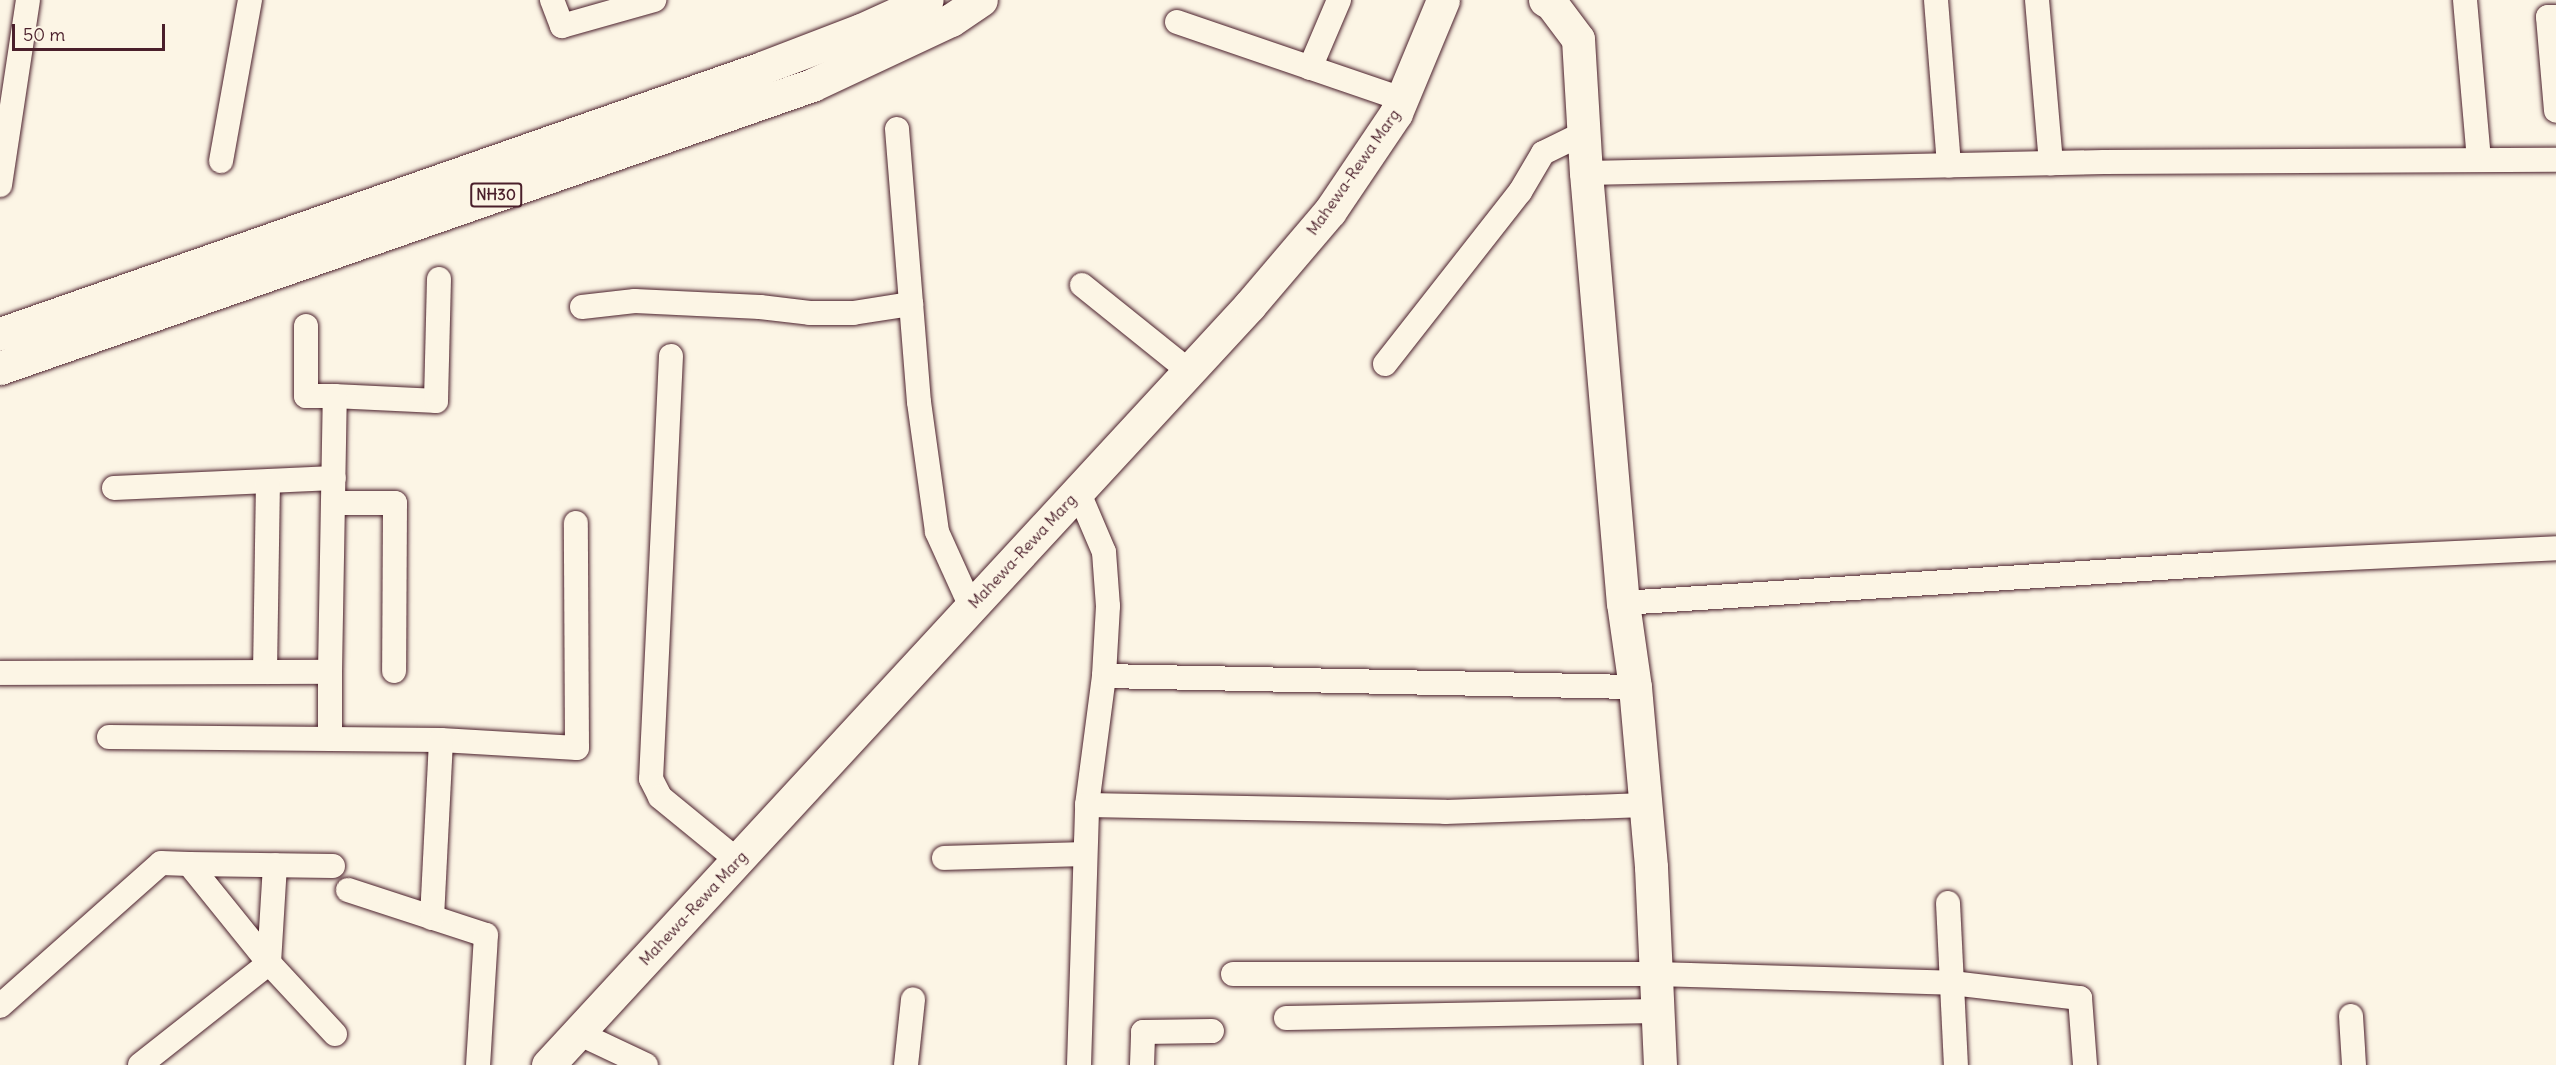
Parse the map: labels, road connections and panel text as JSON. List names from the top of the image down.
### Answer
{
  "streets": {
    "main road": ["Mahewa-Rewa Marg", "NH30"]
  },
  "scale_bar": "50 m"
}
